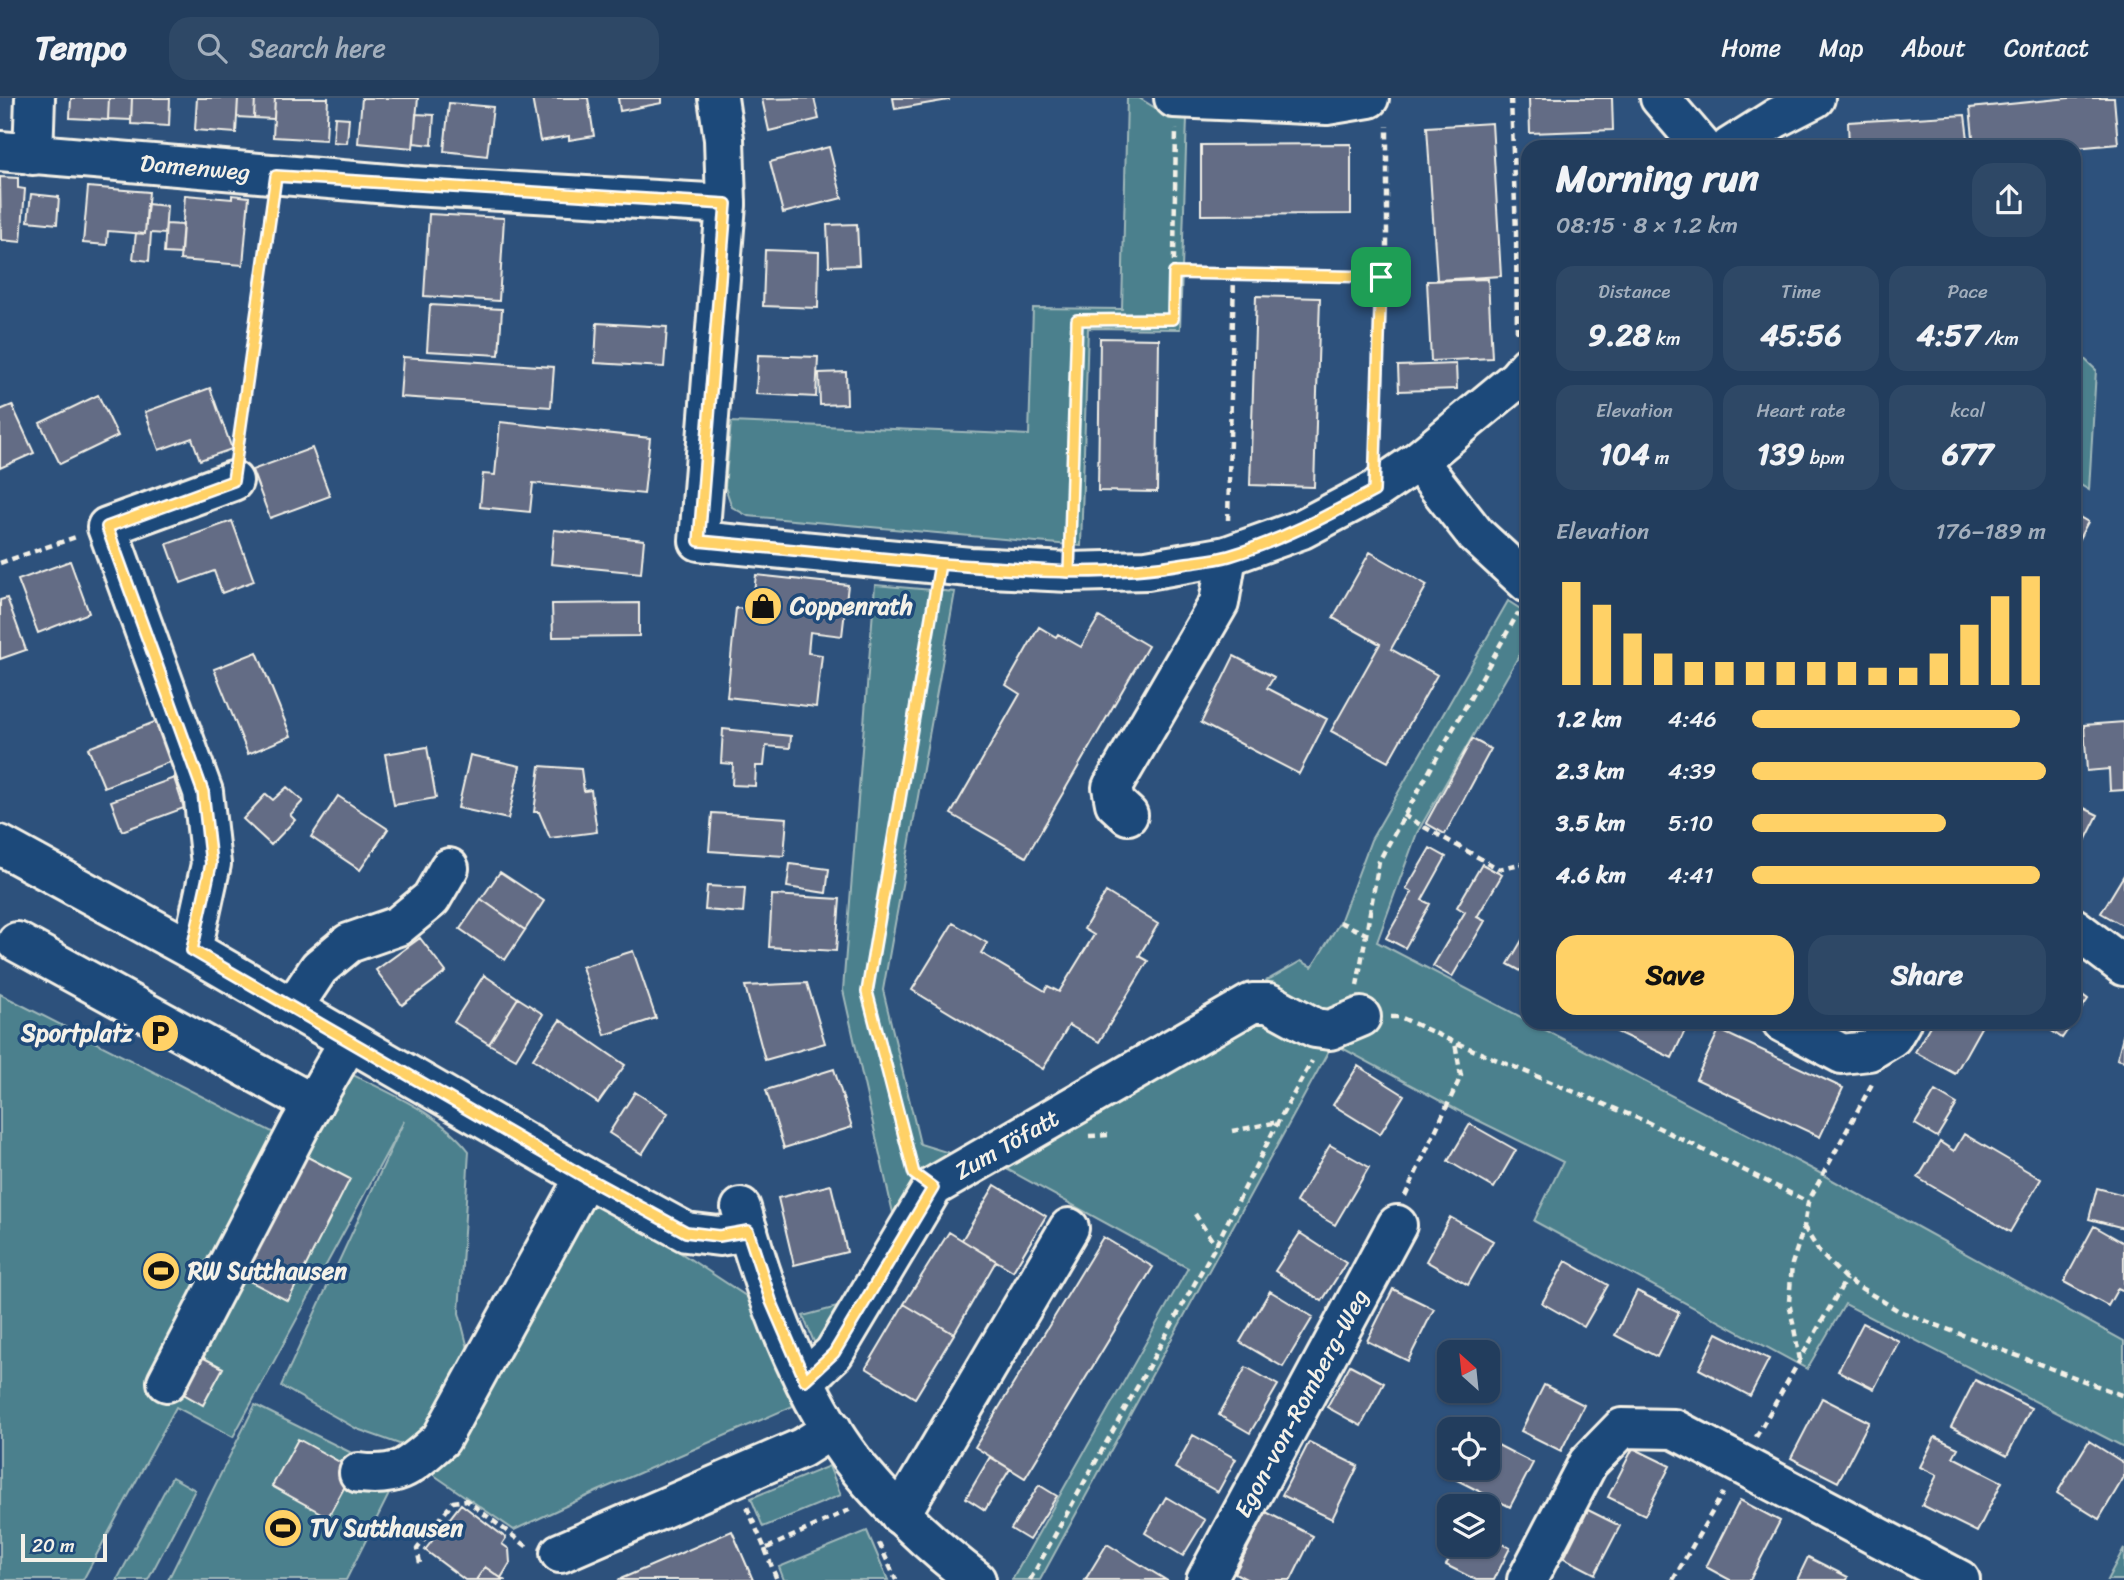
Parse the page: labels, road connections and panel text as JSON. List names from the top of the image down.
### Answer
{
  "streets": {
    "street": ["Damenweg", "Zum Töfatt", "Egon-von-Romberg-Weg"]
  },
  "places": {
    "shop": ["Coppenrath"],
    "parking": ["Sportplatz"],
    "sports": ["RW Sutthausen", "TV Sutthausen"]
  },
  "scale_bar": "20 m",
  "north": "top left",
  "page": {
    "header": "Tempo",
    "search": "Search here",
    "nav": [
      "Home",
      "Map",
      "About",
      "Contact"
    ],
    "heading": ["Morning run", "08:15 · 8 × 1.2 km"],
    "stats": [
      ["Distance", "9.28 km"],
      ["Time", "45:56"],
      ["Pace", "4:57 /km"],
      ["Elevation", "104 m"],
      ["Heart rate", "139 bpm"],
      ["kcal", "677"]
    ],
    "chart": ["Elevation", "176–189 m"],
    "list": [
      {
        "name": "1.2 km",
        "note": "4:46"
      },
      {
        "name": "2.3 km",
        "note": "4:39"
      },
      {
        "name": "3.5 km",
        "note": "5:10"
      },
      {
        "name": "4.6 km",
        "note": "4:41"
      }
    ],
    "buttons": ["Save", "Share"],
    "scale": "20 m"
  }
}
